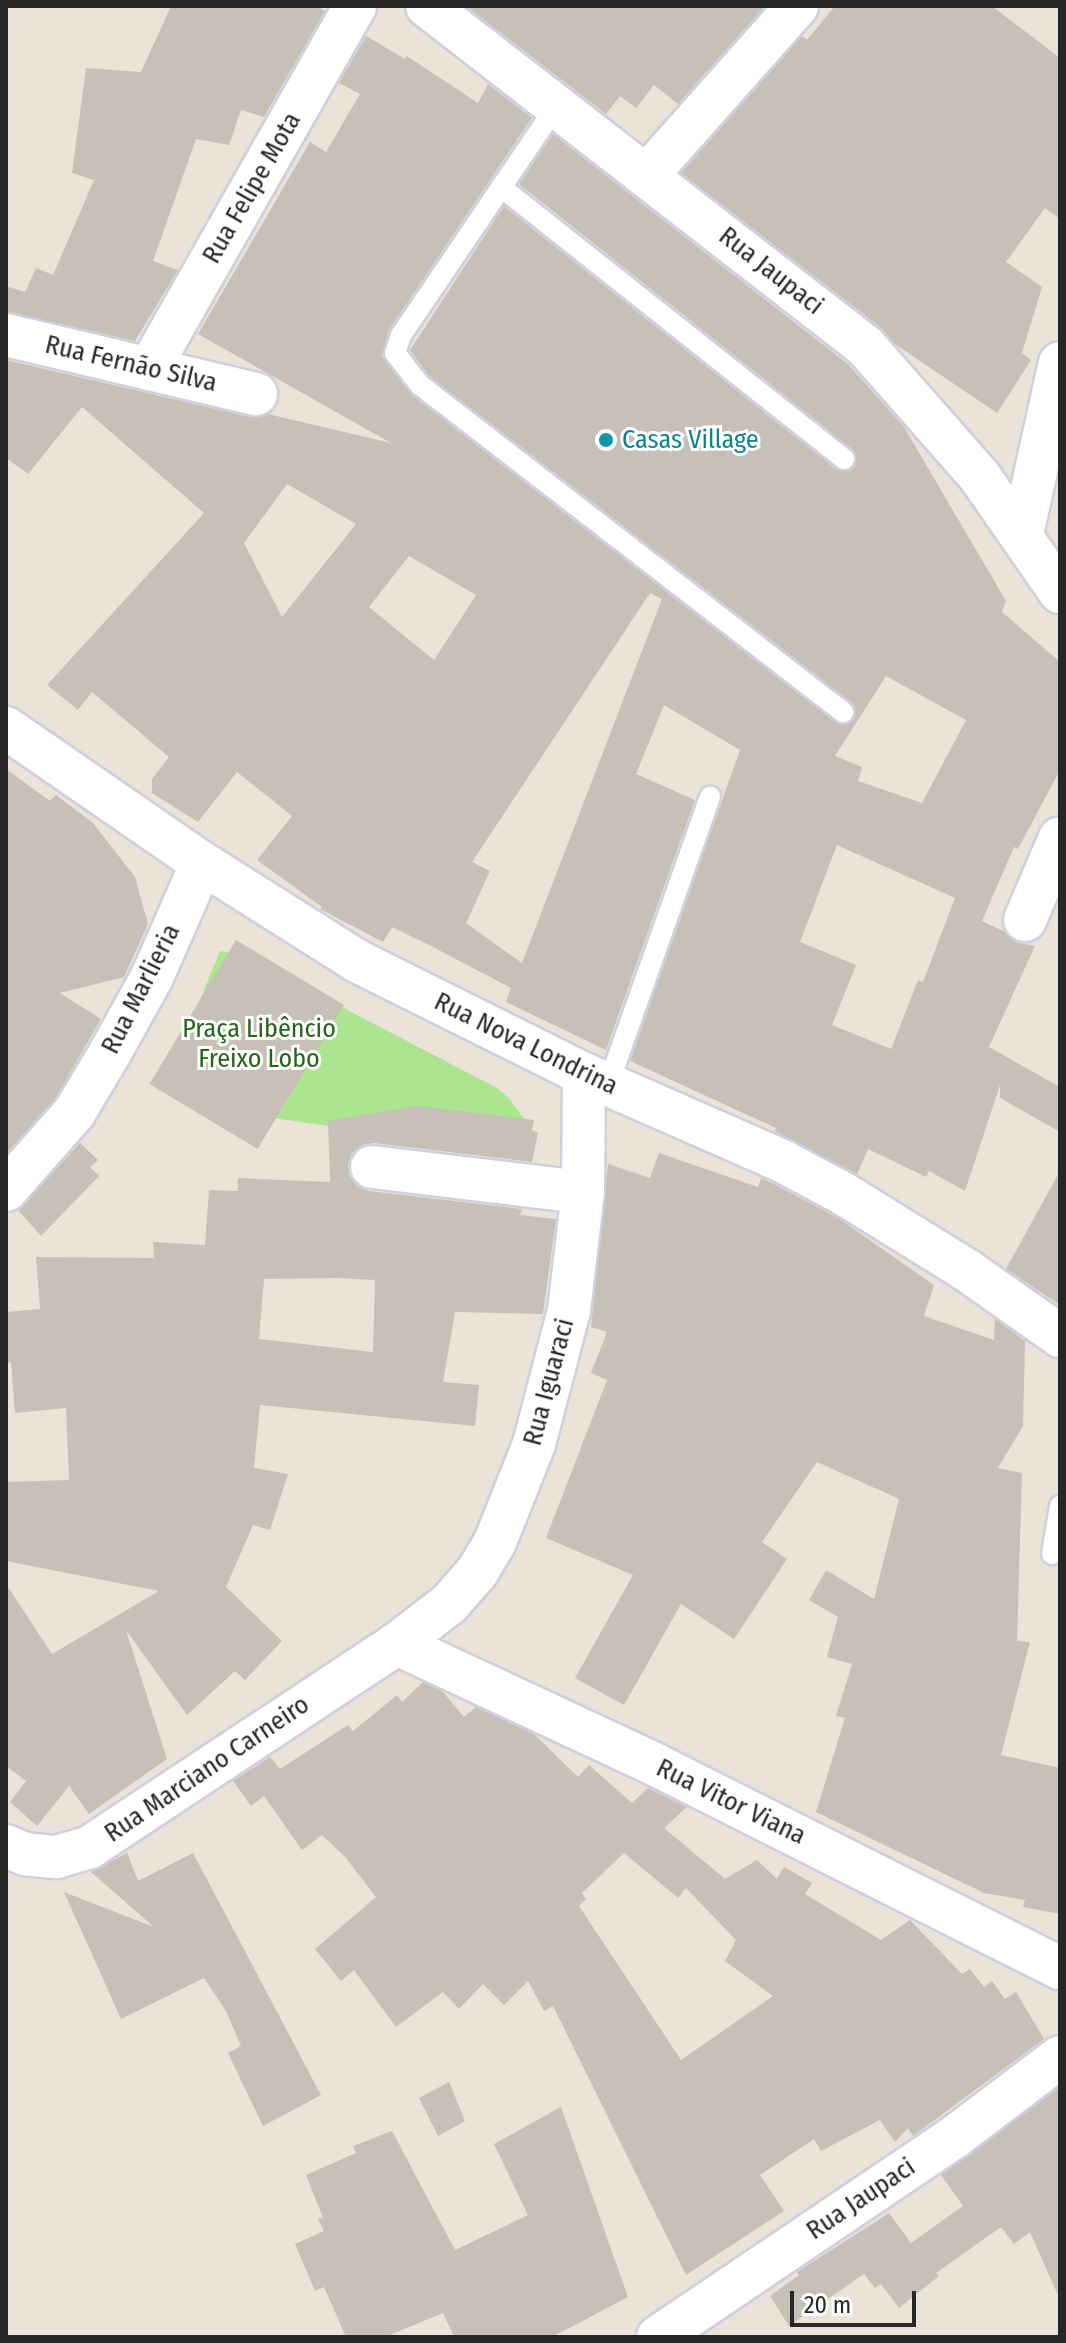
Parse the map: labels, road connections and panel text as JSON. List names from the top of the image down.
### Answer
{
  "streets": {
    "street": [
      "Rua Felipe Mota",
      "Rua Jaupaci",
      "Rua Fernão Silva",
      "Rua Marlieria",
      "Rua Nova Londrina",
      "Rua Iguaraci",
      "Rua Marciano Carneiro",
      "Rua Vitor Viana"
    ]
  },
  "crossings": [
    ["Rua Felipe Mota", "Rua Fernão Silva"],
    ["Rua Marlieria", "Rua Nova Londrina"],
    ["Rua Nova Londrina", "Rua Iguaraci"],
    ["Rua Iguaraci", "Rua Marciano Carneiro"],
    ["Rua Iguaraci", "Rua Vitor Viana"],
    ["Rua Marciano Carneiro", "Rua Vitor Viana"]
  ],
  "parks": ["Praça Libêncio Freixo Lobo"],
  "places": ["Casas Village"],
  "scale_bar": "20 m"
}
